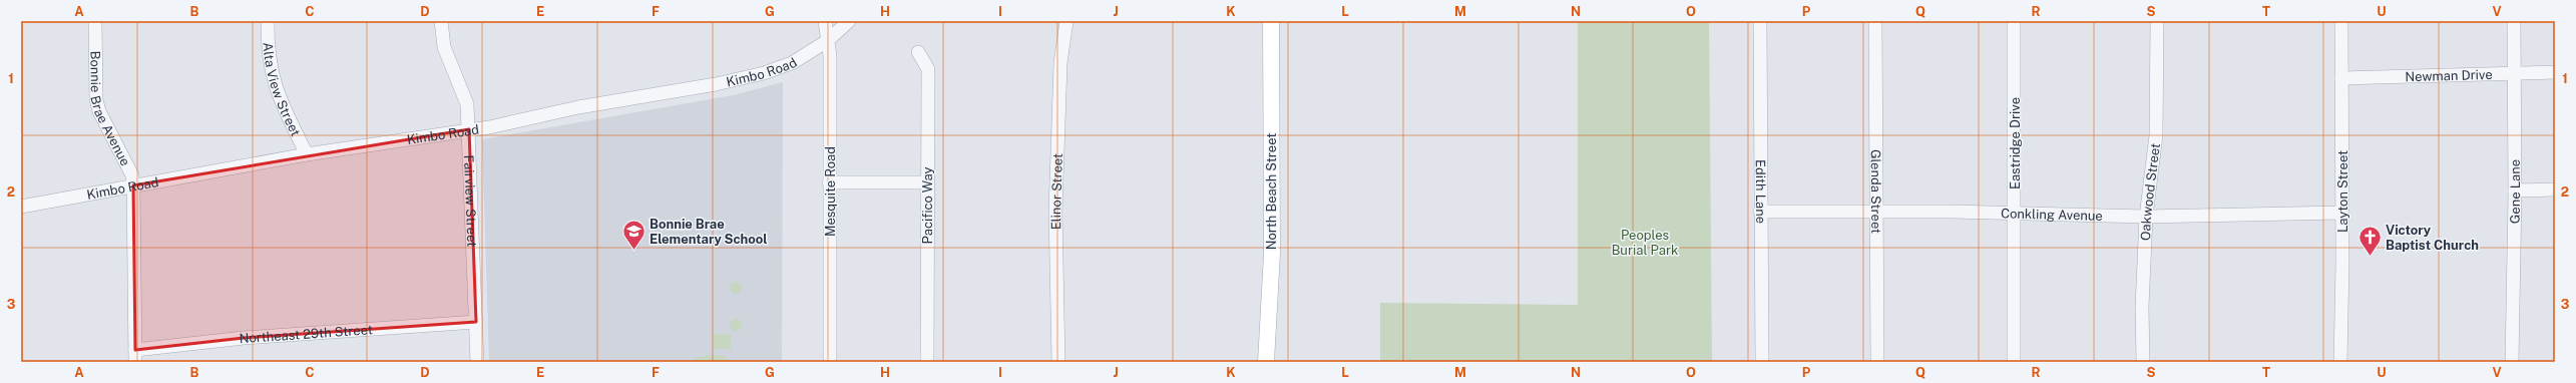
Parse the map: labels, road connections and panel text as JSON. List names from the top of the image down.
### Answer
{
  "streets": {
    "main road": ["North Beach Street"],
    "street": [
      "Kimbo Road",
      "Newman Drive",
      "Alta View Street",
      "Bonnie Brae Avenue",
      "Eastridge Drive",
      "Mesquite Road",
      "Elinor Street",
      "Edith Lane",
      "Glenda Street",
      "Oakwood Street",
      "Layton Street",
      "Gene Lane",
      "Fairview Street",
      "Pacifico Way",
      "Conkling Avenue",
      "Northeast 29th Street"
    ]
  },
  "crossings": [
    ["Kimbo Road", "Alta View Street"],
    ["Kimbo Road", "Bonnie Brae Avenue"],
    ["Kimbo Road", "Mesquite Road"],
    ["Kimbo Road", "Fairview Street"],
    ["Newman Drive", "Layton Street"],
    ["Newman Drive", "Gene Lane"],
    ["Bonnie Brae Avenue", "Northeast 29th Street"],
    ["Eastridge Drive", "Conkling Avenue"],
    ["Edith Lane", "Conkling Avenue"],
    ["Glenda Street", "Conkling Avenue"],
    ["Oakwood Street", "Conkling Avenue"],
    ["Layton Street", "Conkling Avenue"],
    ["Fairview Street", "Northeast 29th Street"]
  ],
  "parks": ["Peoples Burial Park"],
  "places": {
    "school or university": ["Bonnie Brae Elementary School"],
    "church": ["Victory Baptist Church"]
  },
  "grid": {
    "columns": [
      "A",
      "B",
      "C",
      "D",
      "E",
      "F",
      "G",
      "H",
      "I",
      "J",
      "K",
      "L",
      "M",
      "N",
      "O",
      "P",
      "Q",
      "R",
      "S",
      "T",
      "U",
      "V"
    ],
    "rows": ["1", "2", "3"]
  }
}
